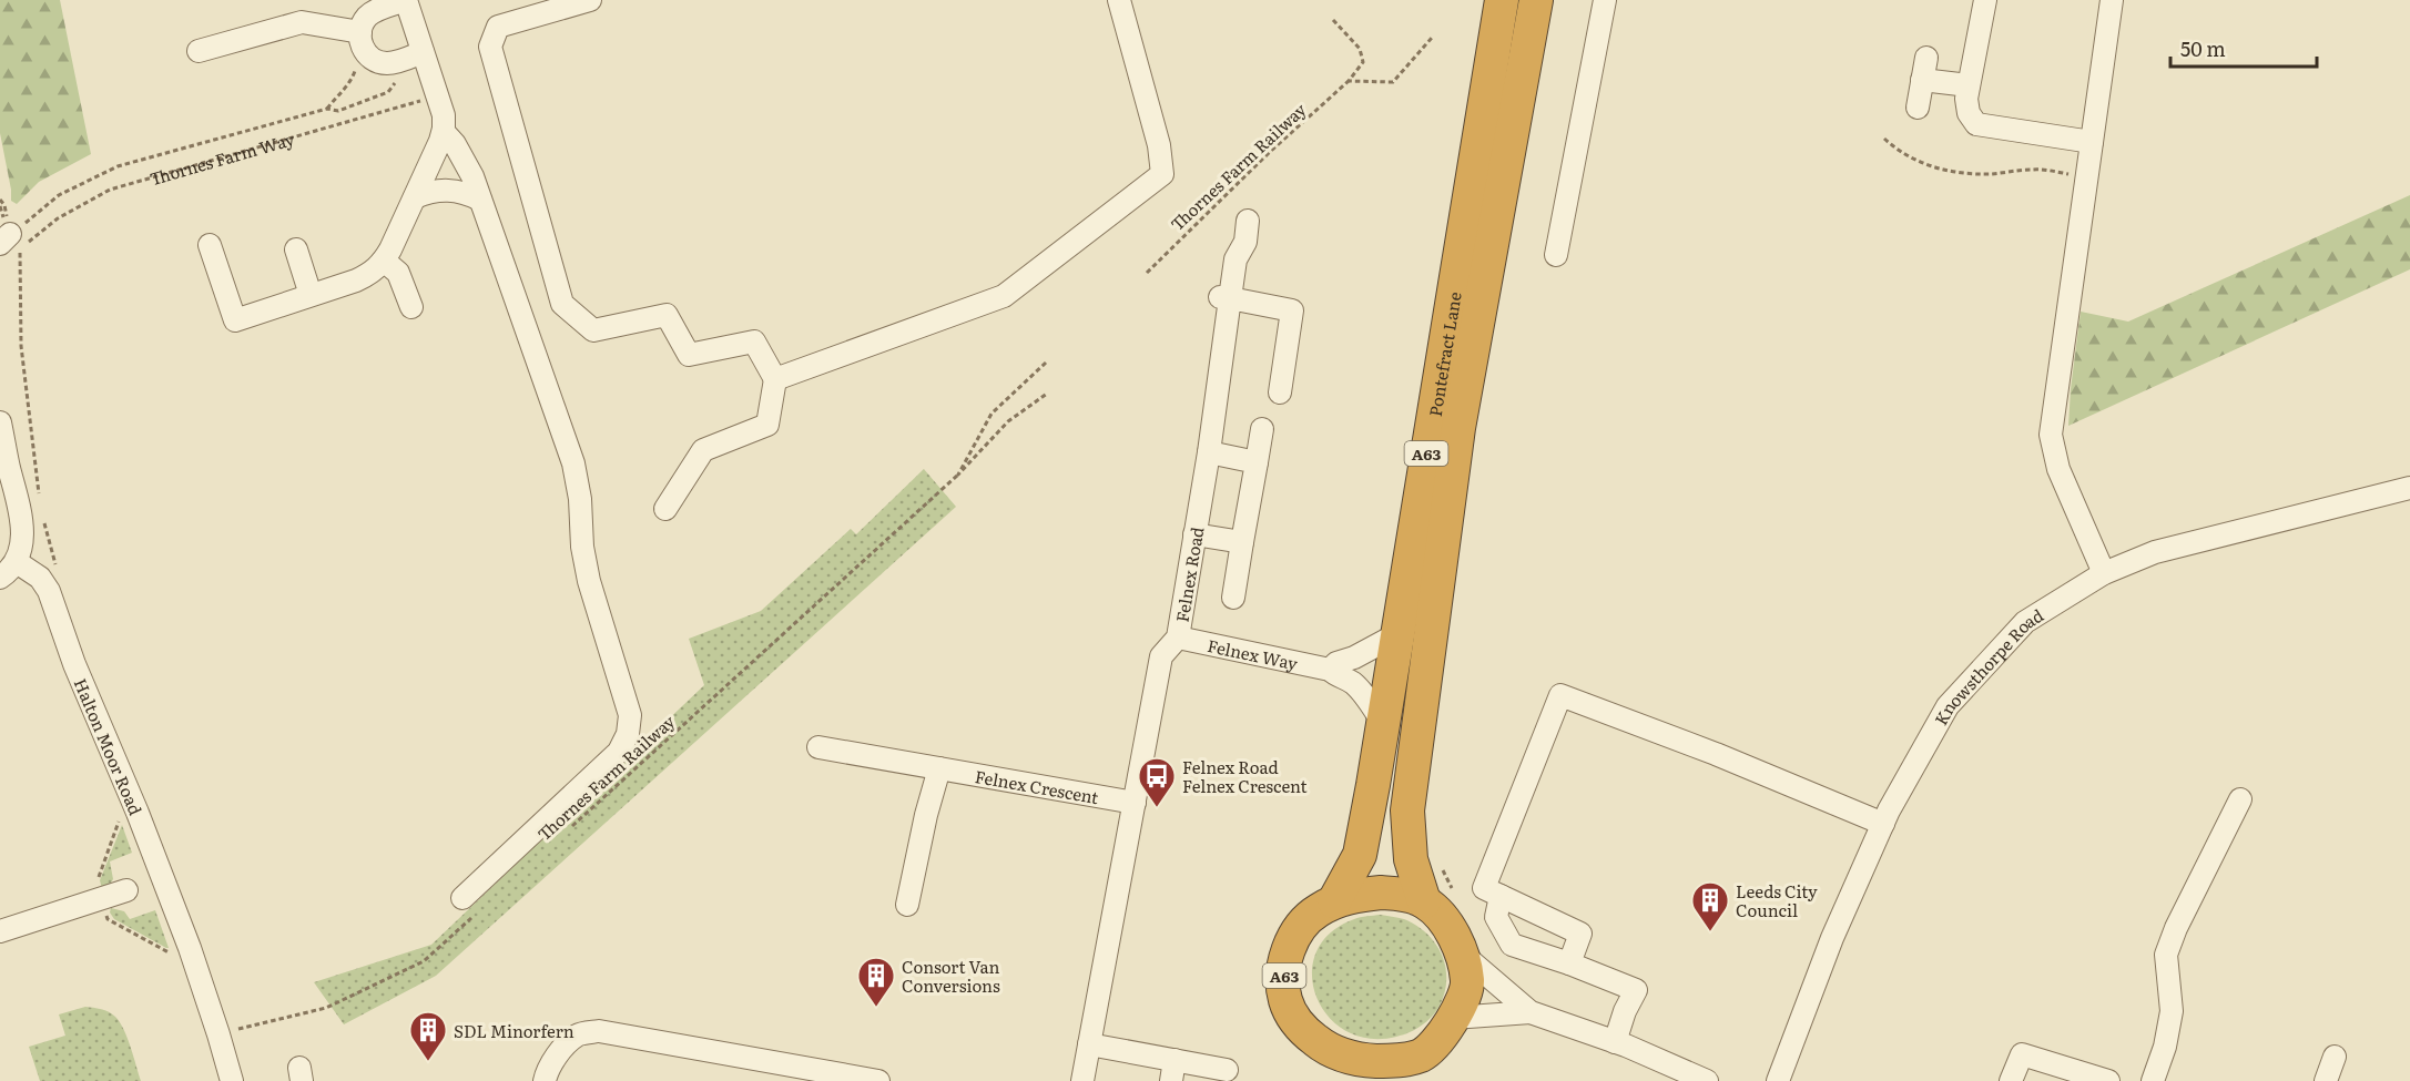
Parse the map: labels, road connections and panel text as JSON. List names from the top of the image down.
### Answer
{
  "streets": {
    "highway": ["Pontefract Lane", "A63"],
    "street": [
      "Felnex Road",
      "Felnex Way",
      "Knowsthorpe Road",
      "Halton Moor Road",
      "Felnex Crescent"
    ],
    "path": ["Thornes Farm Way", "Thornes Farm Railway"]
  },
  "crossings": [
    ["Pontefract Lane", "A63"],
    ["Pontefract Lane", "Felnex Way"],
    ["Felnex Road", "Felnex Way"],
    ["Felnex Road", "Felnex Crescent"]
  ],
  "places": {
    "bus stop": ["Felnex Road Felnex Crescent"],
    "building": ["Leeds City Council", "Consort Van Conversions", "SDL Minorfern"]
  },
  "scale_bar": "50 m"
}
